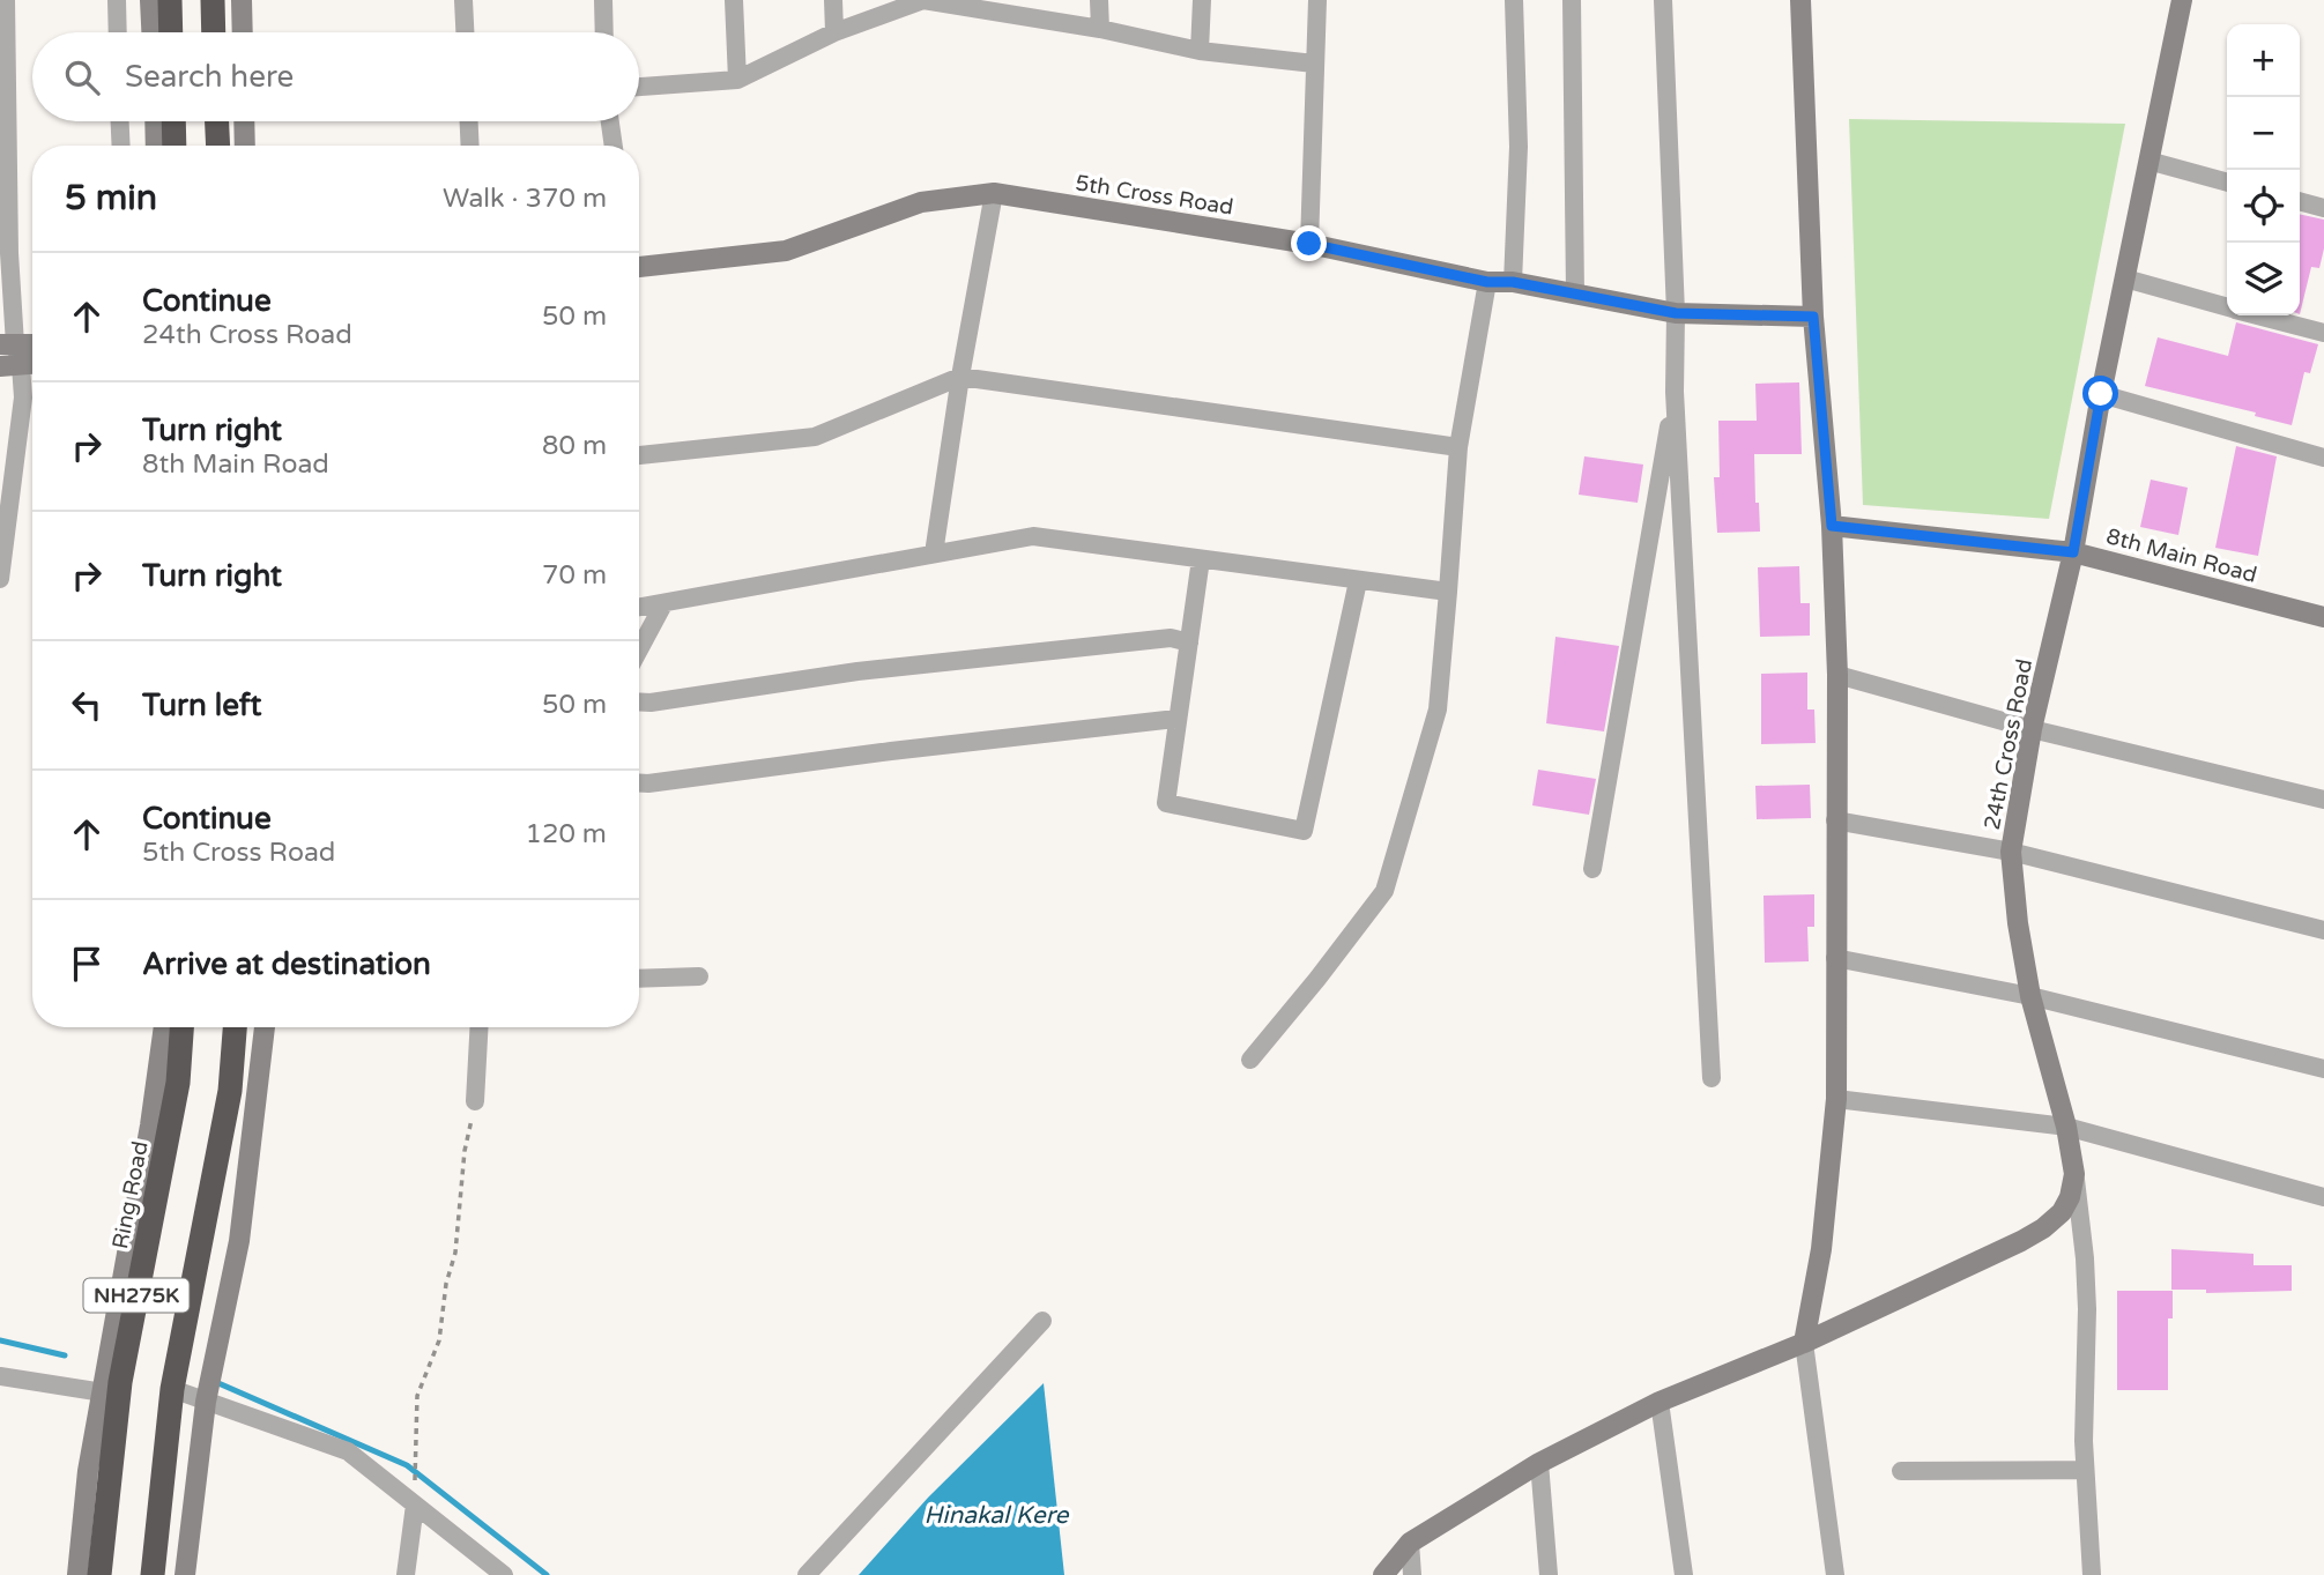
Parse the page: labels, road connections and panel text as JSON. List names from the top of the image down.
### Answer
{
  "streets": {
    "highway": ["Ring Road", "NH275K"],
    "street": ["5th Cross Road", "8th Main Road", "24th Cross Road"]
  },
  "crossings": [
    ["8th Main Road", "24th Cross Road"]
  ],
  "water": ["Hinakal Kere"],
  "page": {
    "map_buttons": ["+", "−"],
    "search": "Search here",
    "heading": ["5 min", "Walk · 370 m"],
    "list": [
      ["Continue", "24th Cross Road", "50 m"],
      ["Turn right", "8th Main Road", "80 m"],
      ["Turn right", "70 m"],
      ["Turn left", "50 m"],
      ["Continue", "5th Cross Road", "120 m"],
      "Arrive at destination"
    ]
  }
}
